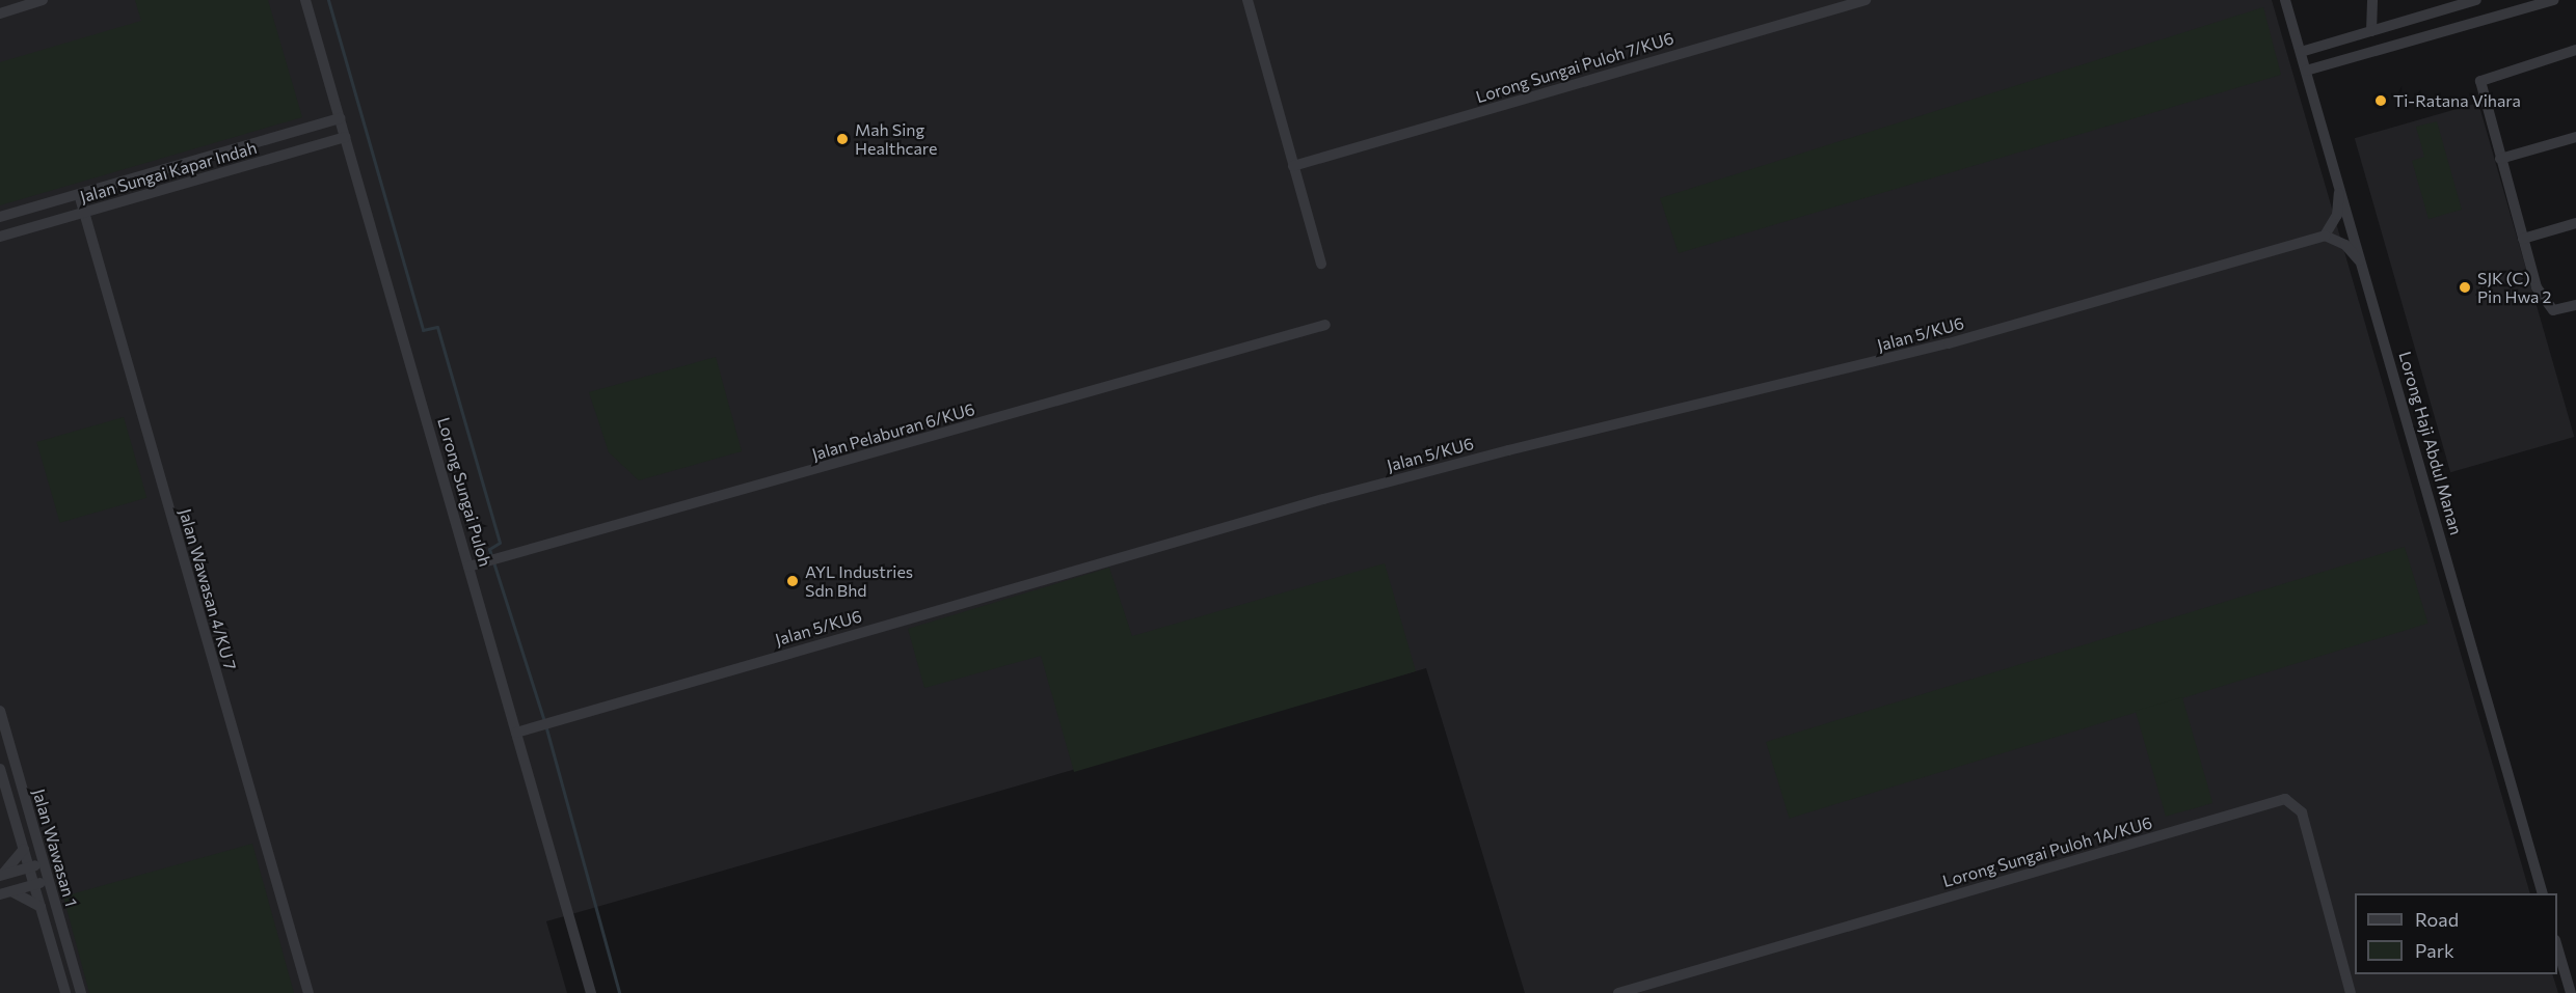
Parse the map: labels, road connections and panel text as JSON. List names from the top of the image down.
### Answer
{
  "streets": {
    "street": [
      "Lorong Sungai Puloh 7/KU6",
      "Jalan Sungai Kapar Indah",
      "Jalan 5/KU6",
      "Jalan Pelaburan 6/KU6",
      "Lorong Haji Abdul Manan",
      "Lorong Sungai Puloh",
      "Jalan Wawasan 4/KU 7",
      "Jalan Wawasan 1",
      "Lorong Sungai Puloh 1A/KU6"
    ]
  },
  "crossings": [
    ["Jalan Sungai Kapar Indah", "Lorong Sungai Puloh"],
    ["Jalan Sungai Kapar Indah", "Jalan Wawasan 4/KU 7"],
    ["Jalan 5/KU6", "Lorong Sungai Puloh"],
    ["Jalan Pelaburan 6/KU6", "Lorong Sungai Puloh"]
  ],
  "places": [
    "Ti-Ratana Vihara",
    "Mah Sing Healthcare",
    "SJK (C) Pin Hwa 2",
    "AYL Industries Sdn Bhd"
  ],
  "legend": ["Road", "Park"]
}
